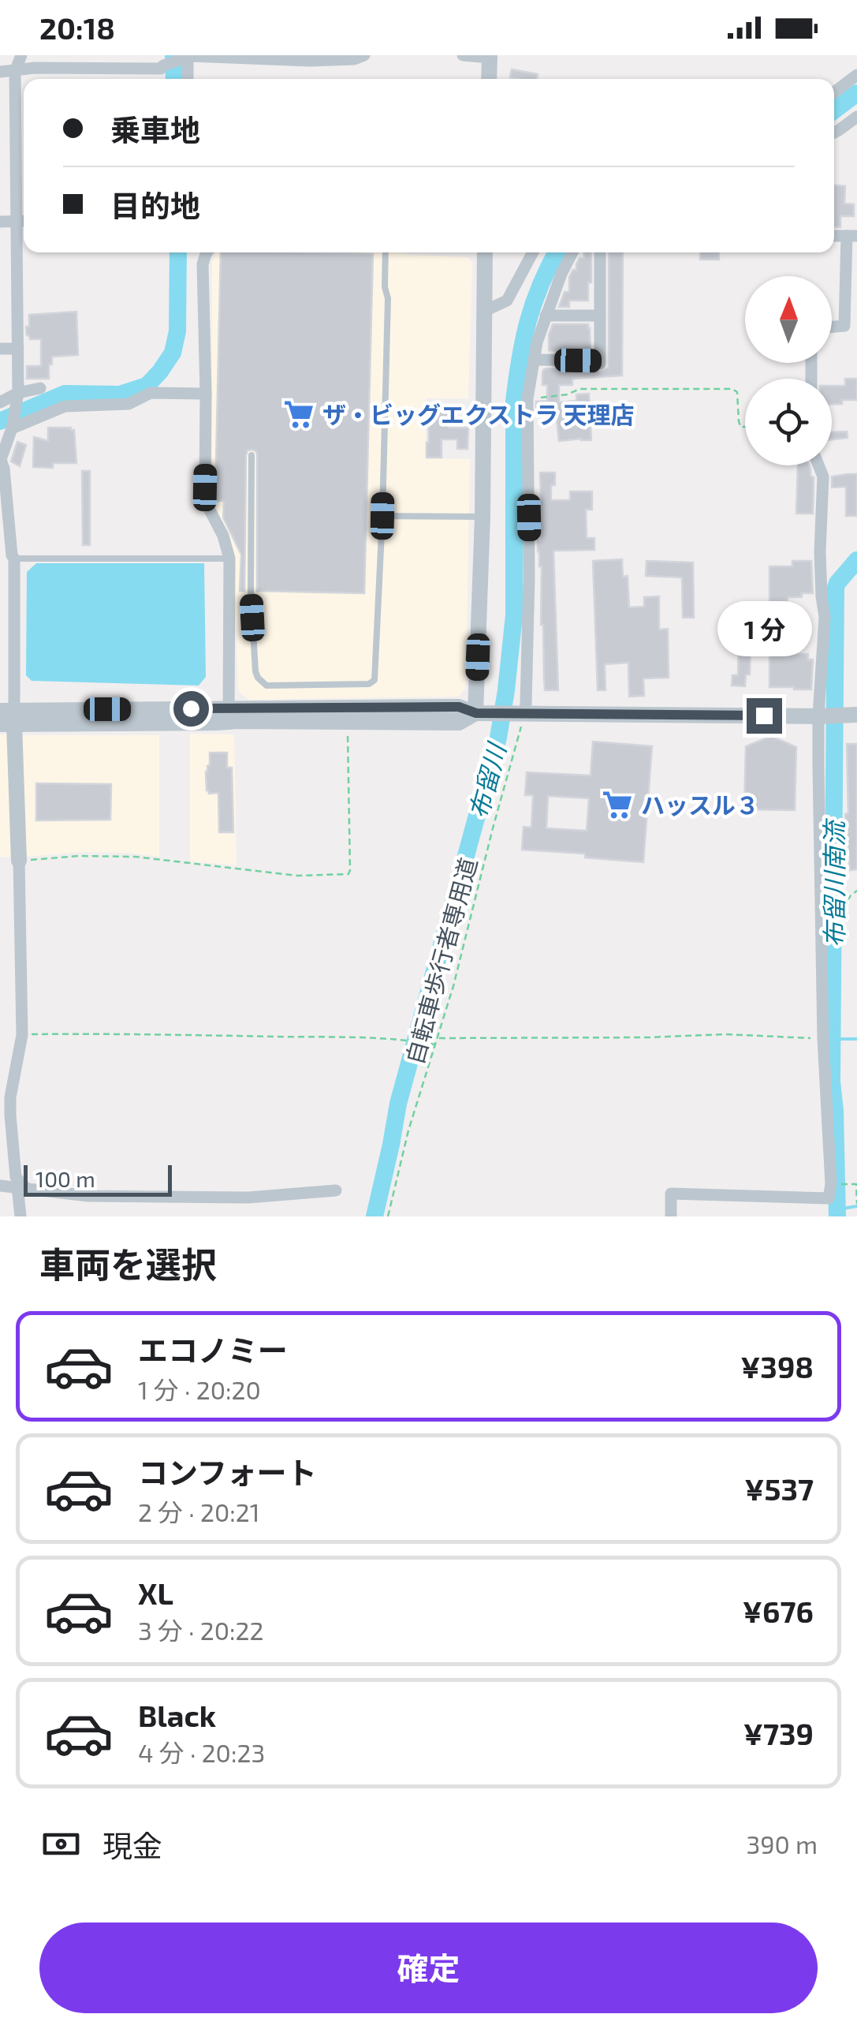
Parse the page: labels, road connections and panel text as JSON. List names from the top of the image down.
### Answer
{
  "streets": {
    "path": ["自転車歩行者専用道"]
  },
  "water": ["布留川", "布留川南流"],
  "places": {
    "supermarket": ["ザ・ビッグエクストラ 天理店", "ハッスル３"]
  },
  "scale_bar": "100 m",
  "north": "top",
  "page": {
    "status": "20:18",
    "banner": ["乗車地", "目的地"],
    "bubble": "1 分",
    "scale": "100 m",
    "heading": "車両を選択",
    "list": [
      {
        "name": "エコノミー",
        "note": "1 分 · 20:20",
        "value": "¥398"
      },
      {
        "name": "コンフォート",
        "note": "2 分 · 20:21",
        "value": "¥537"
      },
      {
        "name": "XL",
        "note": "3 分 · 20:22",
        "value": "¥676"
      },
      {
        "name": "Black",
        "note": "4 分 · 20:23",
        "value": "¥739"
      }
    ],
    "pay": ["現金", "390 m"],
    "buttons": "確定"
  }
}
